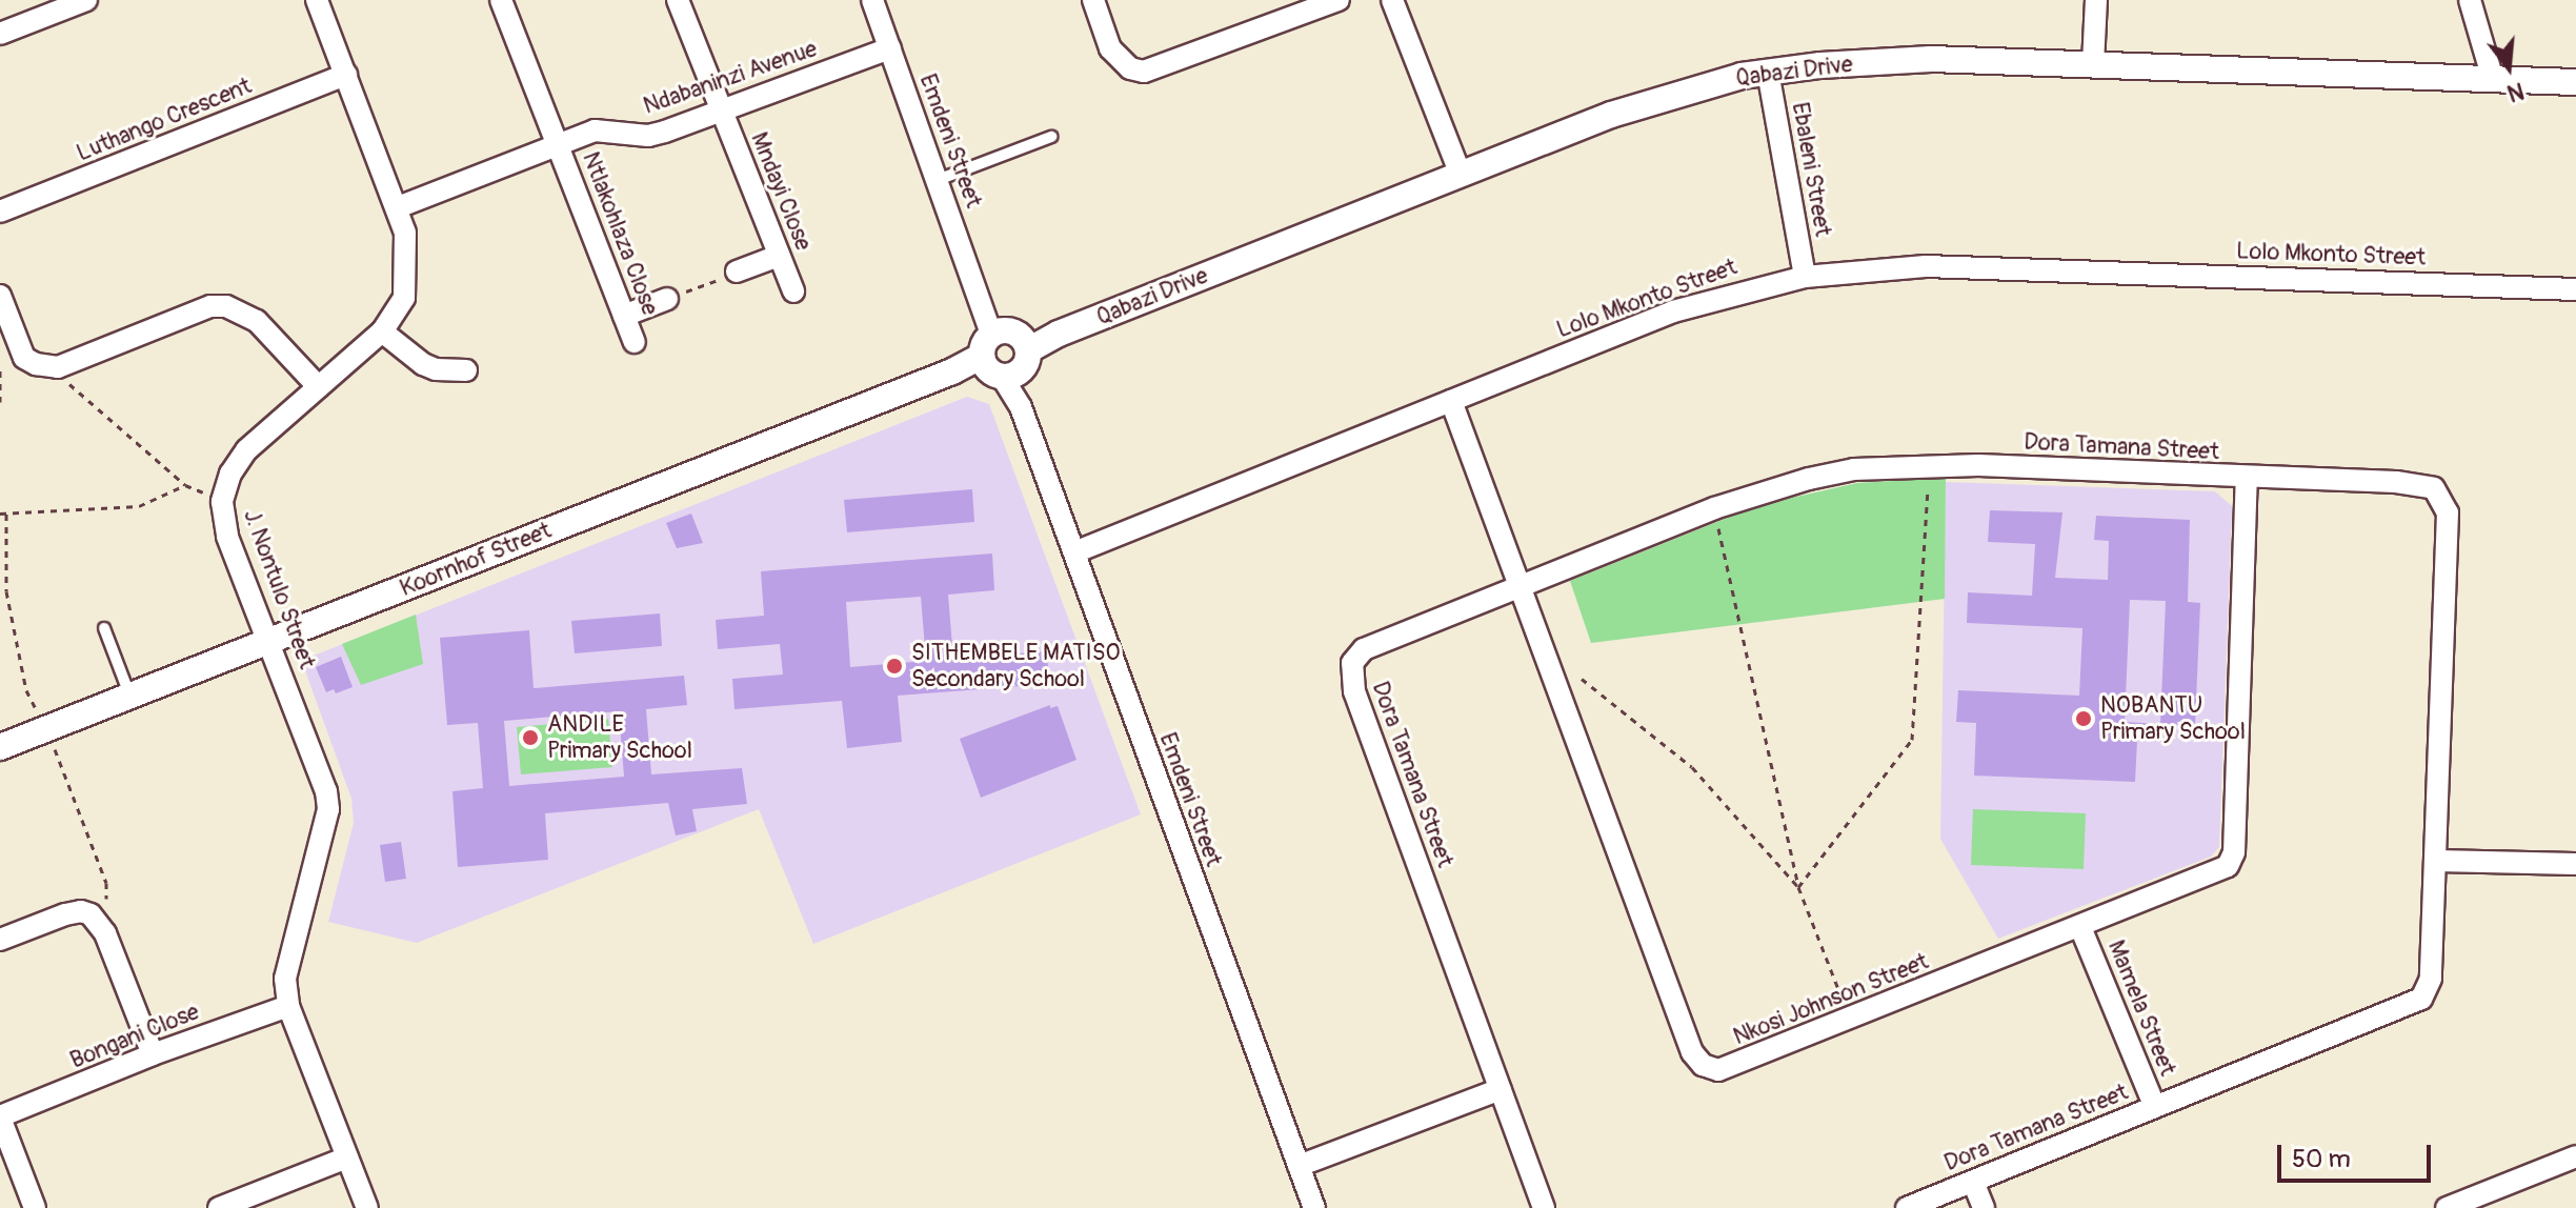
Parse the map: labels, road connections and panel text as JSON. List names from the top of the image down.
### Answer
{
  "streets": {
    "street": [
      "Qabazi Drive",
      "Ndabaninzi Avenue",
      "Luthango Crescent",
      "Emdeni Street",
      "Ebaleni Street",
      "Mndayi Close",
      "Ntlakohlaza Close",
      "Lolo Mkonto Street",
      "Dora Tamana Street",
      "Koornhof Street",
      "J. Nontulo Street",
      "Nkosi Johnson Street",
      "Mamela Street",
      "Bongani Close"
    ]
  },
  "crossings": [
    ["Qabazi Drive", "Emdeni Street"],
    ["Qabazi Drive", "Ebaleni Street"],
    ["Qabazi Drive", "Koornhof Street"],
    ["Ndabaninzi Avenue", "Emdeni Street"],
    ["Ndabaninzi Avenue", "Mndayi Close"],
    ["Ndabaninzi Avenue", "Ntlakohlaza Close"],
    ["Ndabaninzi Avenue", "J. Nontulo Street"],
    ["Luthango Crescent", "J. Nontulo Street"],
    ["Emdeni Street", "Lolo Mkonto Street"],
    ["Emdeni Street", "Koornhof Street"],
    ["Ebaleni Street", "Lolo Mkonto Street"],
    ["Lolo Mkonto Street", "Nkosi Johnson Street"],
    ["Dora Tamana Street", "Nkosi Johnson Street"],
    ["Dora Tamana Street", "Mamela Street"],
    ["Koornhof Street", "J. Nontulo Street"],
    ["J. Nontulo Street", "Bongani Close"],
    ["Nkosi Johnson Street", "Mamela Street"]
  ],
  "places": ["SITHEMBELE MATISO Secondary School", "NOBANTU Primary School", "ANDILE Primary School"],
  "scale_bar": "50 m",
  "north": "bottom"
}
